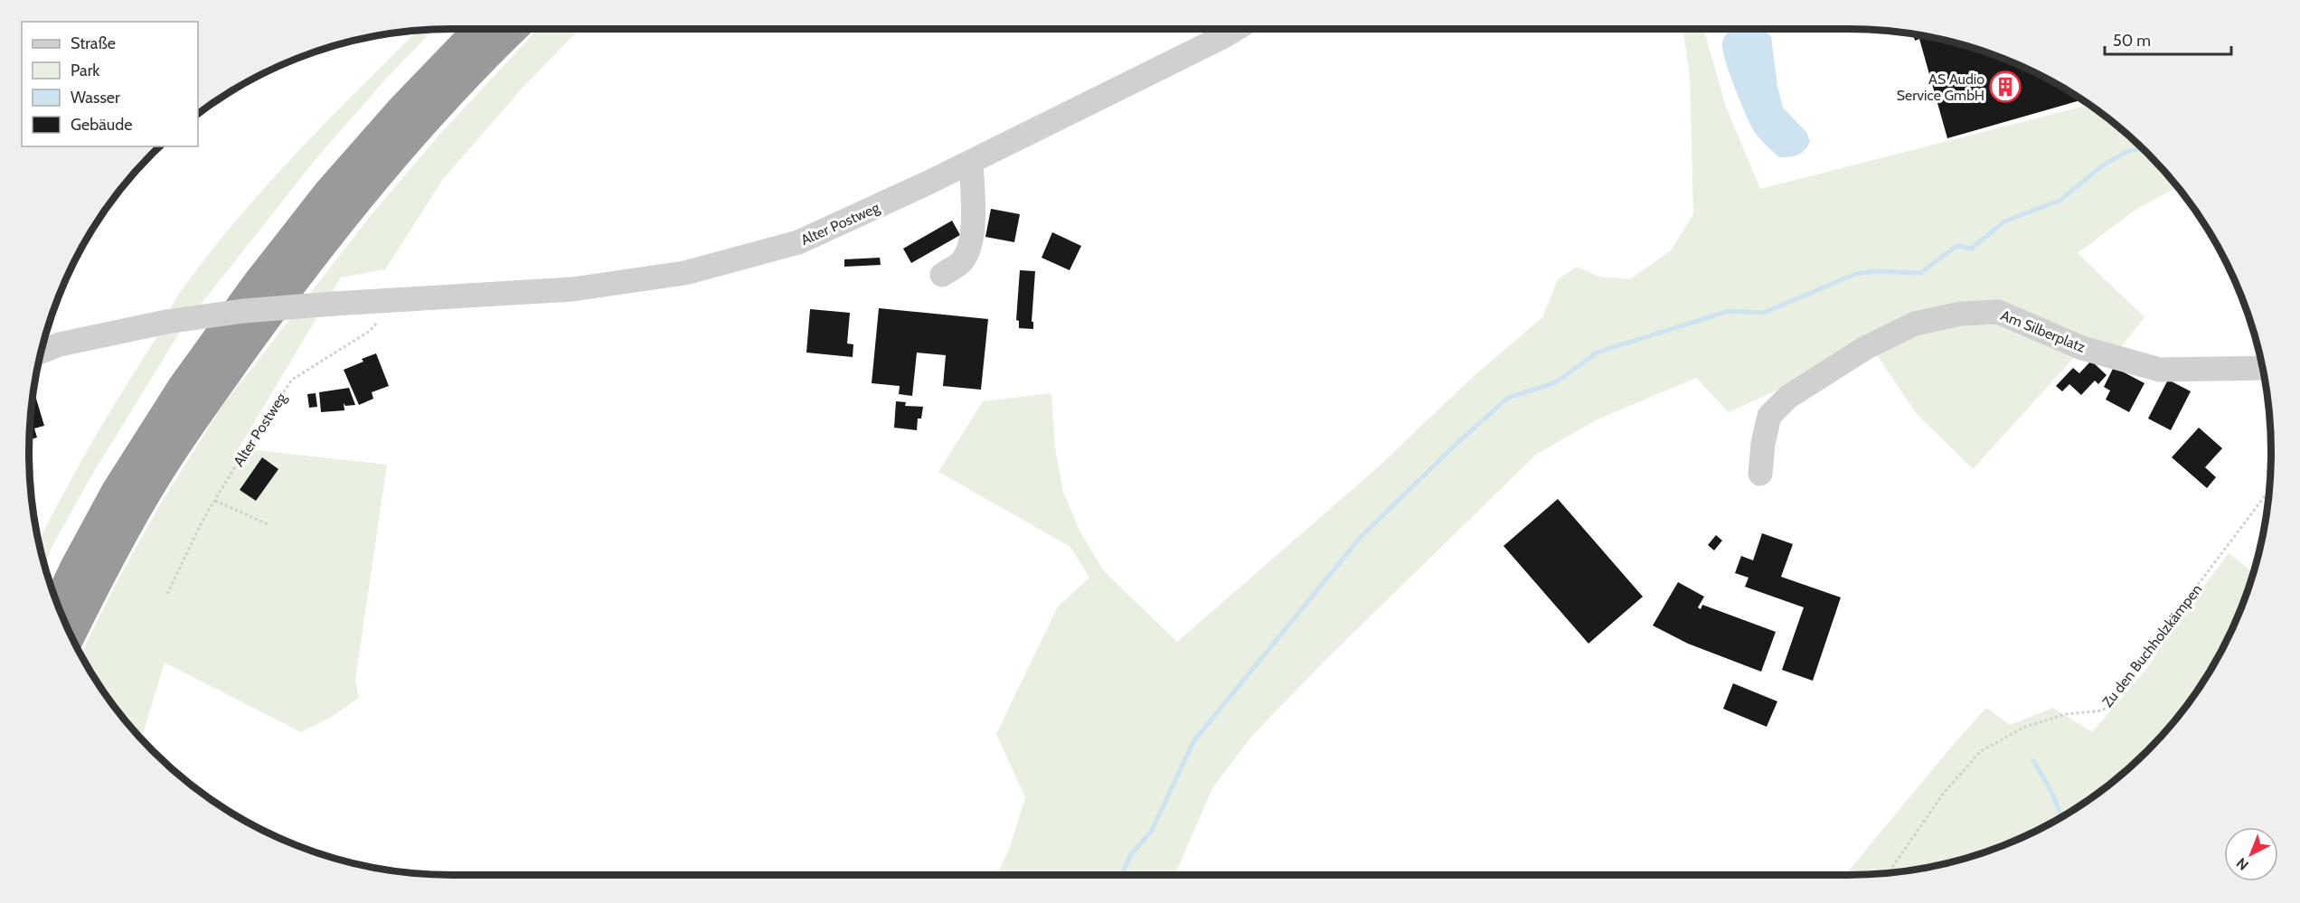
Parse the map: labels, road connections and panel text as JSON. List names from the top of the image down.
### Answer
{
  "streets": {
    "street": ["Alter Postweg", "Am Silberplatz"],
    "path": ["Zu den Buchholzkämpen"]
  },
  "places": {
    "building": ["AS Audio Service GmbH"]
  },
  "legend": [
    "Straße",
    "Park",
    "Wasser",
    "Gebäude"
  ],
  "scale_bar": "50 m",
  "north": "bottom left"
}
